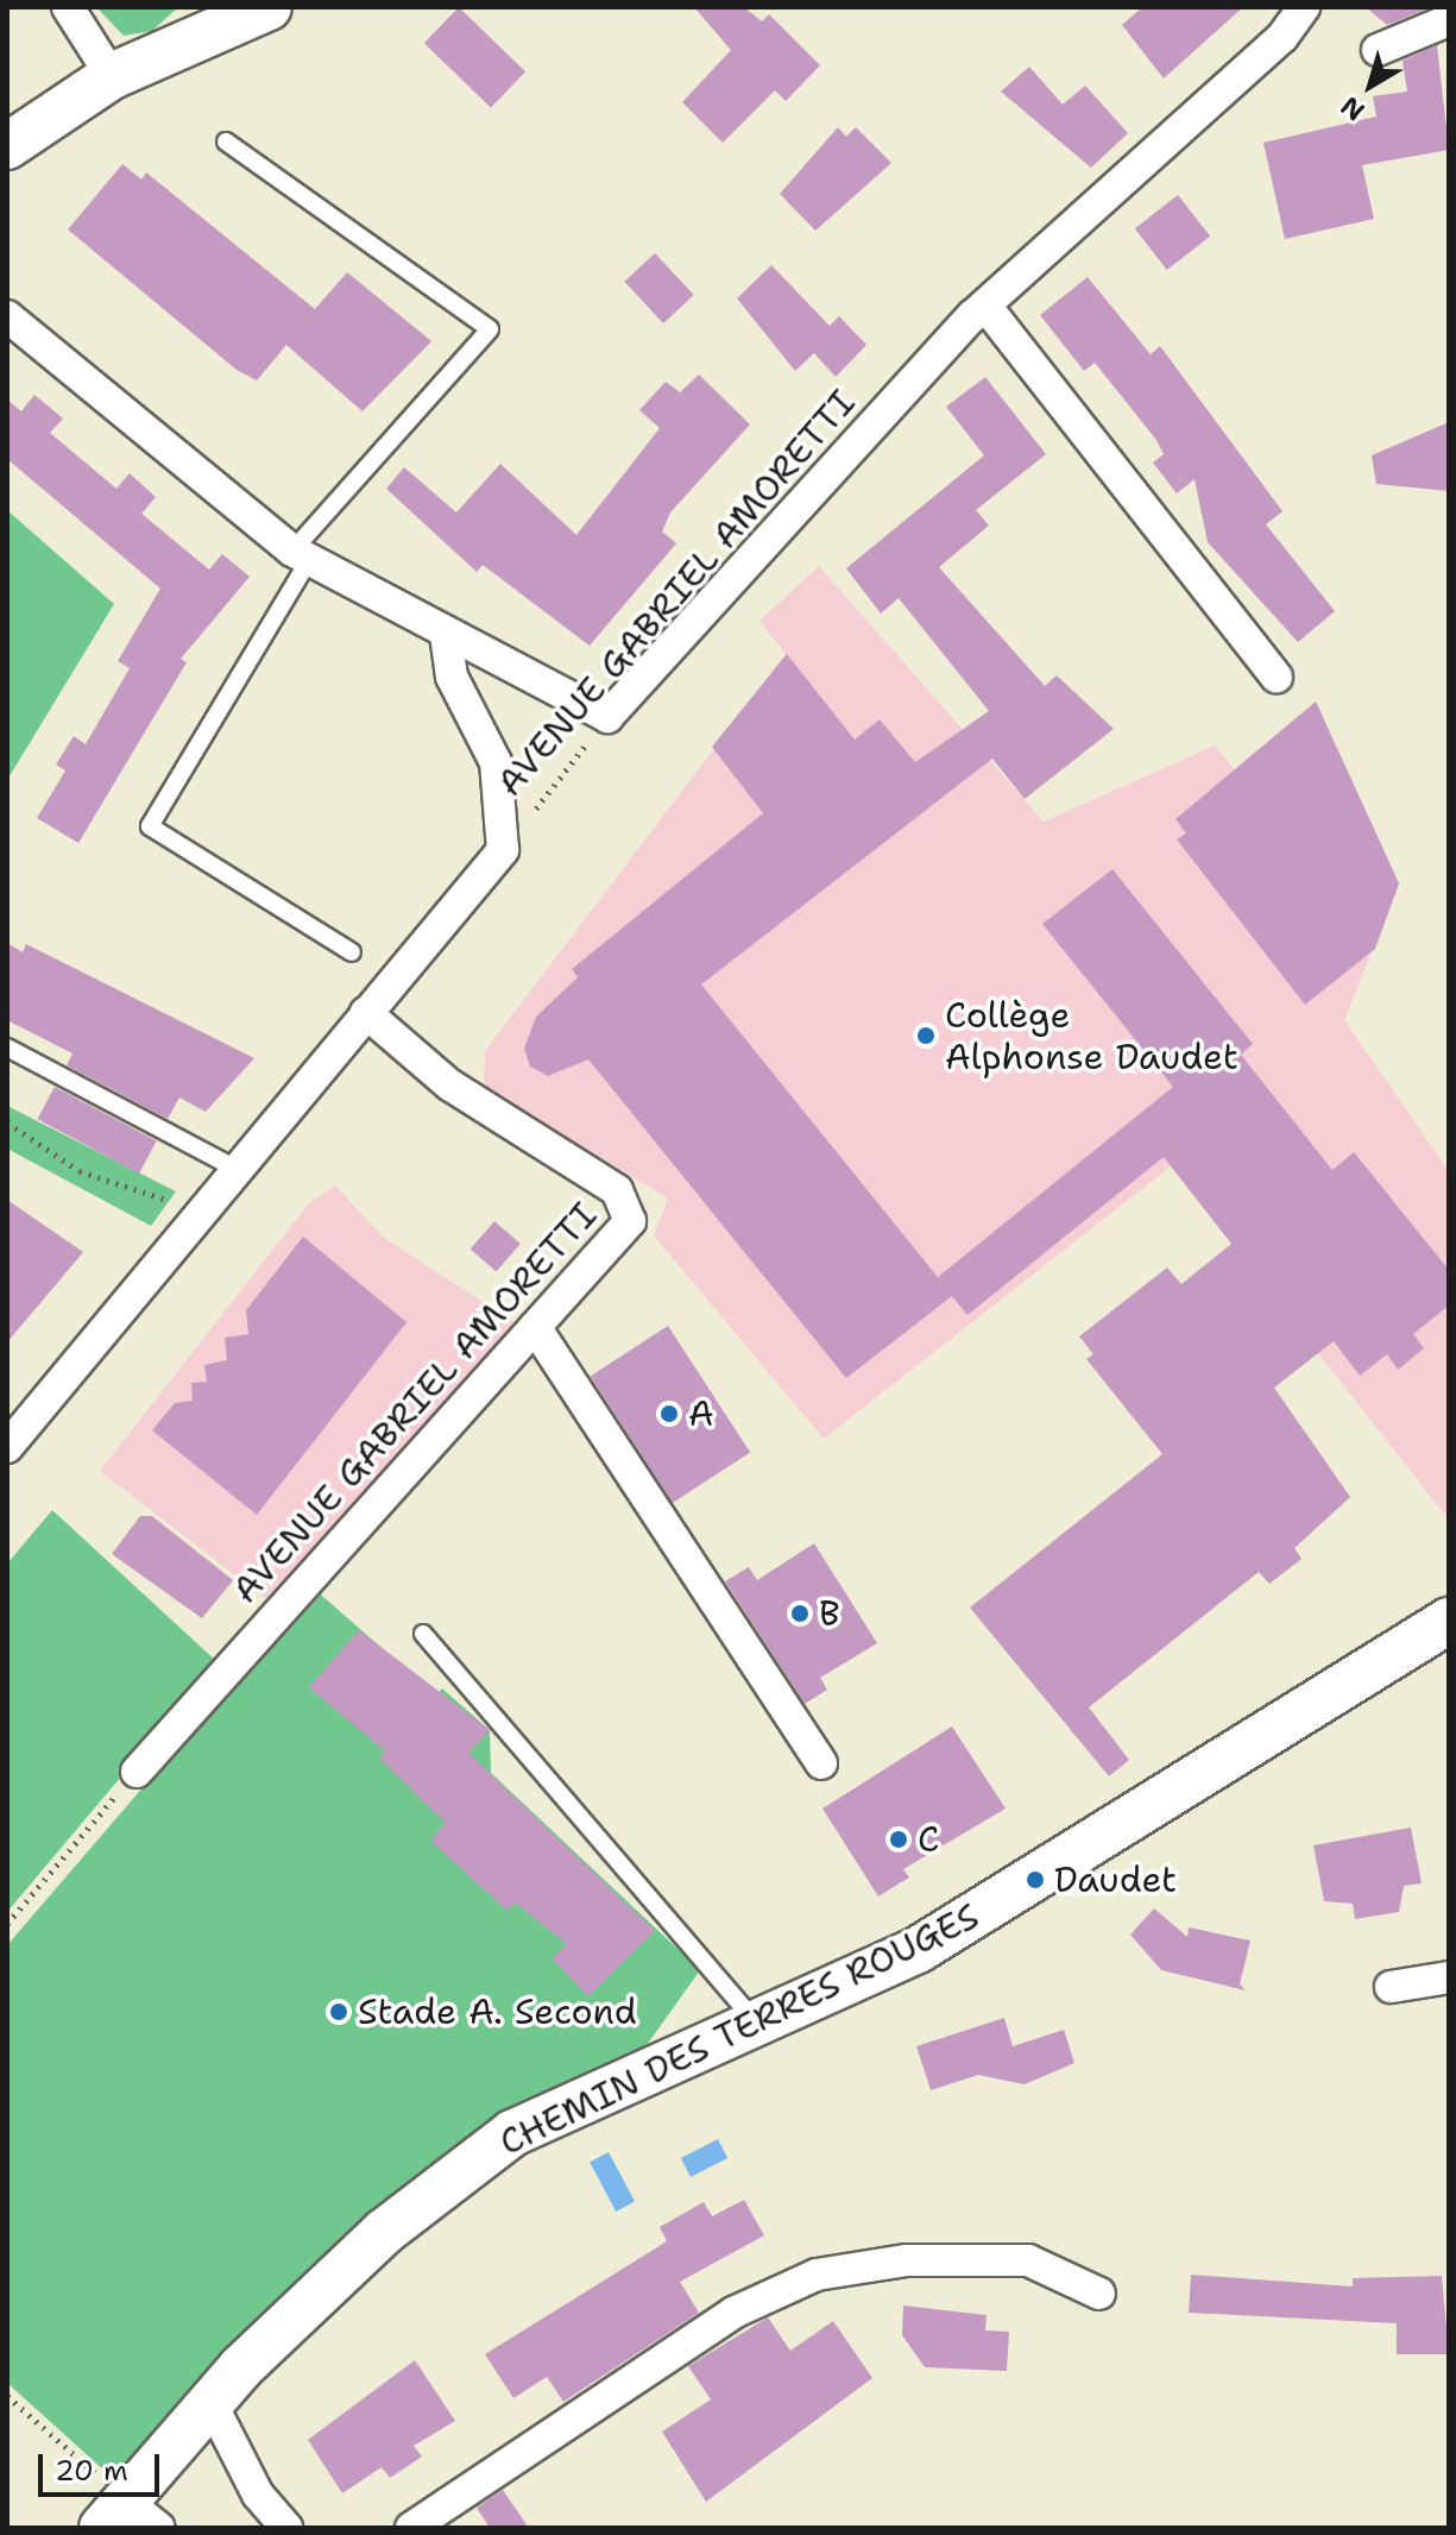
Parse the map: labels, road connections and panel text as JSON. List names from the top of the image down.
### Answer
{
  "streets": {
    "main road": ["CHEMIN DES TERRES ROUGES"],
    "street": ["AVENUE GABRIEL AMORETTI"]
  },
  "places": [
    "Collège Alphonse Daudet",
    "A",
    "B",
    "C",
    "Daudet",
    "Stade A. Second"
  ],
  "scale_bar": "20 m",
  "north": "bottom left"
}
